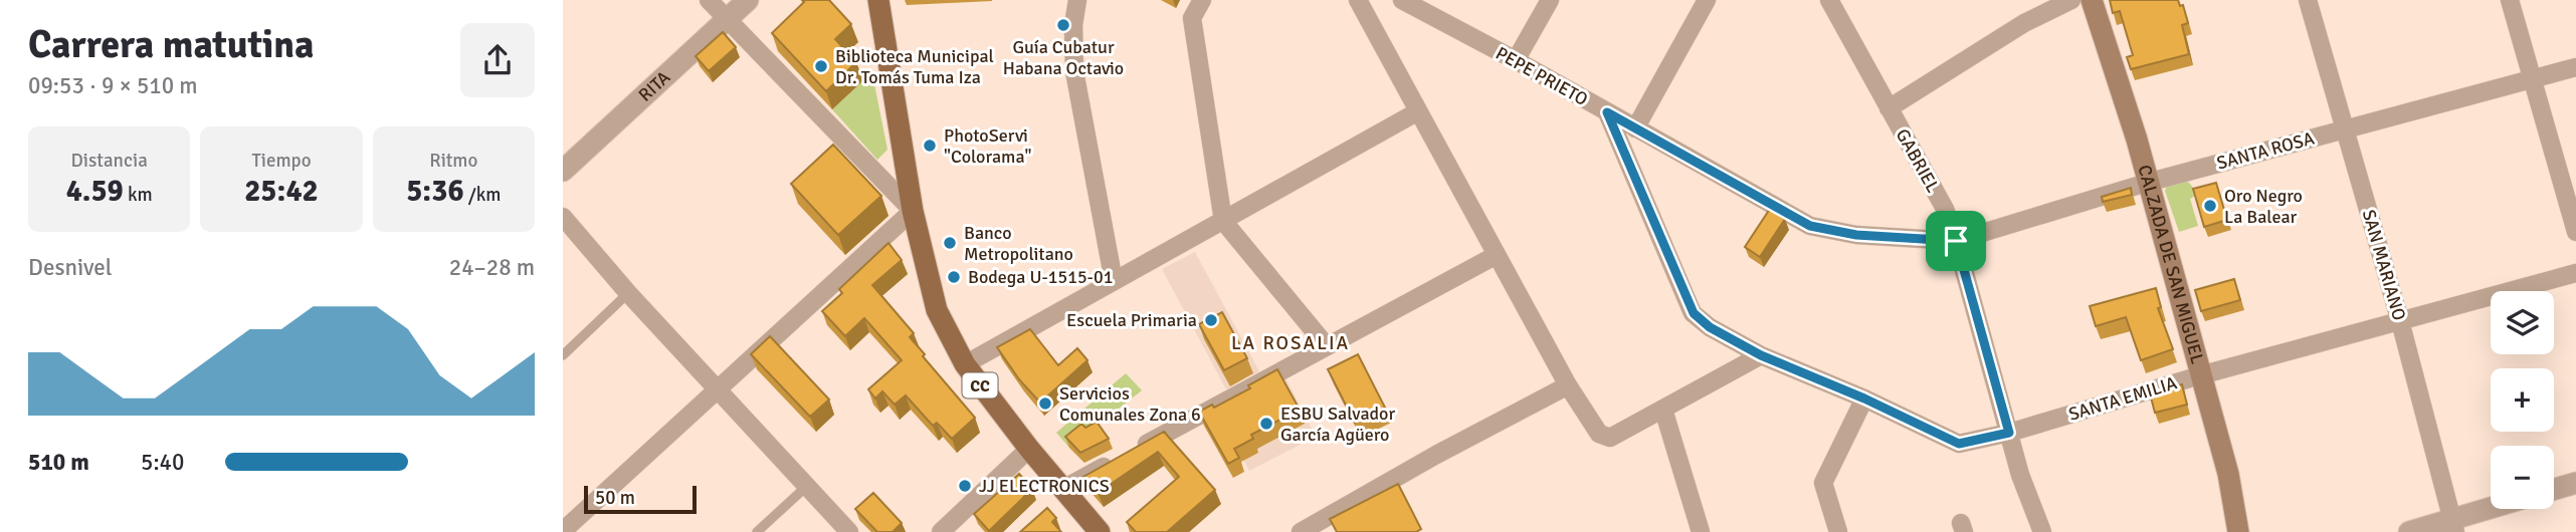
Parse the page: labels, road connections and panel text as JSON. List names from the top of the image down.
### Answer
{
  "streets": {
    "main road": ["CALZADA DE SAN MIGUEL", "CC"],
    "street": [
      "PEPE PRIETO",
      "RITA",
      "SANTA ROSA",
      "GABRIEL",
      "SAN MARIANO",
      "SANTA EMILIA"
    ]
  },
  "crossings": [
    ["PEPE PRIETO", "SANTA ROSA"],
    ["PEPE PRIETO", "GABRIEL"],
    ["PEPE PRIETO", "SANTA EMILIA"],
    ["SANTA ROSA", "GABRIEL"],
    ["SANTA ROSA", "CALZADA DE SAN MIGUEL"],
    ["SANTA ROSA", "SAN MARIANO"],
    ["GABRIEL", "SANTA EMILIA"],
    ["CALZADA DE SAN MIGUEL", "SANTA EMILIA"],
    ["SAN MARIANO", "SANTA EMILIA"]
  ],
  "districts": ["LA ROSALIA"],
  "places": [
    "Guía Cubatur Habana Octavio",
    "Biblioteca Municipal Dr. Tomás Tuma Iza",
    "PhotoServi \"Colorama\"",
    "Oro Negro La Balear",
    "Banco Metropolitano",
    "Bodega U-1515-01",
    "Escuela Primaria",
    "Servicios Comunales Zona 6",
    "ESBU Salvador García Agüero",
    "JJ ELECTRONICS"
  ],
  "scale_bar": "50 m",
  "page": {
    "heading": ["Carrera matutina", "09:53 · 9 × 510 m"],
    "stats": [
      ["Distancia", "4.59 km"],
      ["Tiempo", "25:42"],
      ["Ritmo", "5:36 /km"]
    ],
    "chart": ["Desnivel", "24–28 m"],
    "map_buttons": ["+", "−"],
    "list": [
      {
        "name": "510 m",
        "note": "5:40"
      }
    ],
    "scale": "50 m"
  }
}
